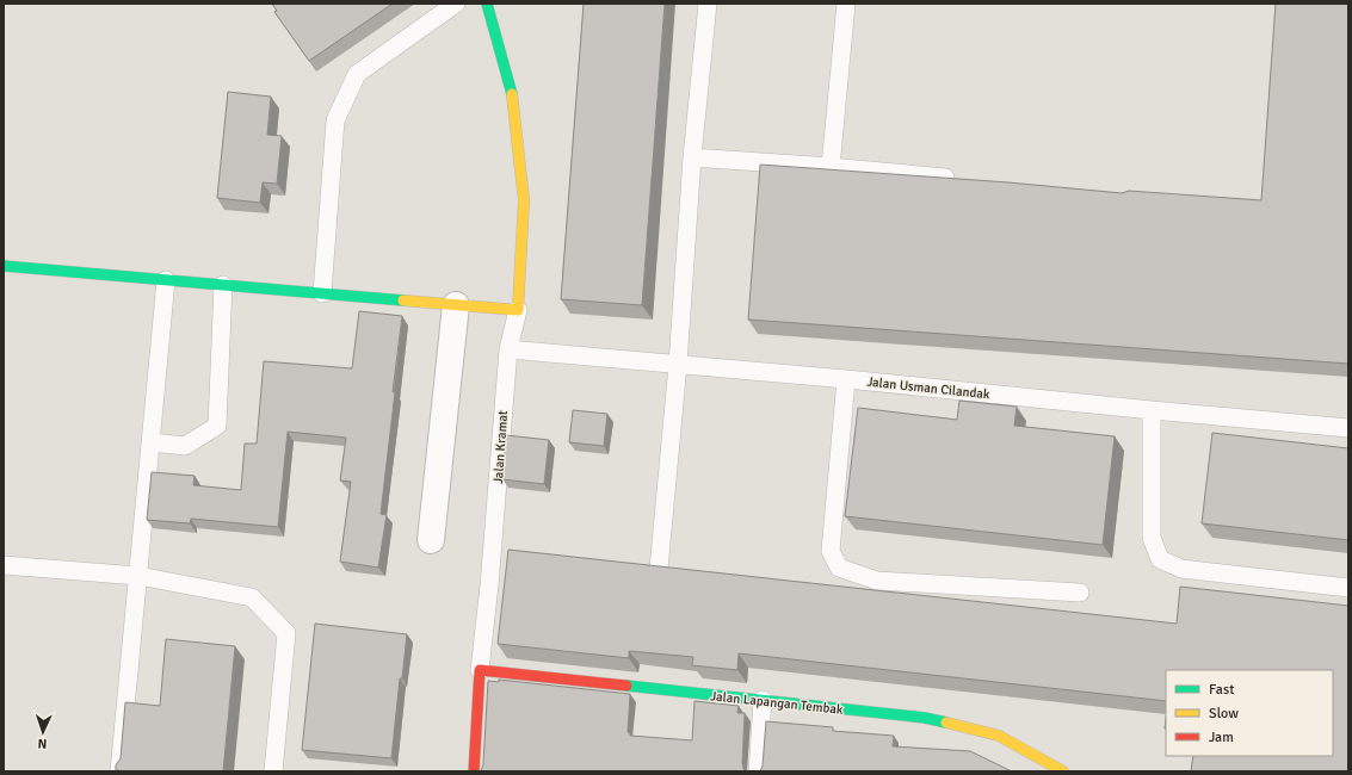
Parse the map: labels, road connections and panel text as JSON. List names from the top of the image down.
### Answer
{
  "streets": {
    "street": ["Jalan Lapangan Tembak"],
    "lane": ["Jalan Usman Cilandak", "Jalan Kramat"]
  },
  "crossings": [
    ["Jalan Usman Cilandak", "Jalan Kramat"],
    ["Jalan Kramat", "Jalan Lapangan Tembak"]
  ],
  "legend": ["Fast", "Slow", "Jam"],
  "north": "bottom"
}
